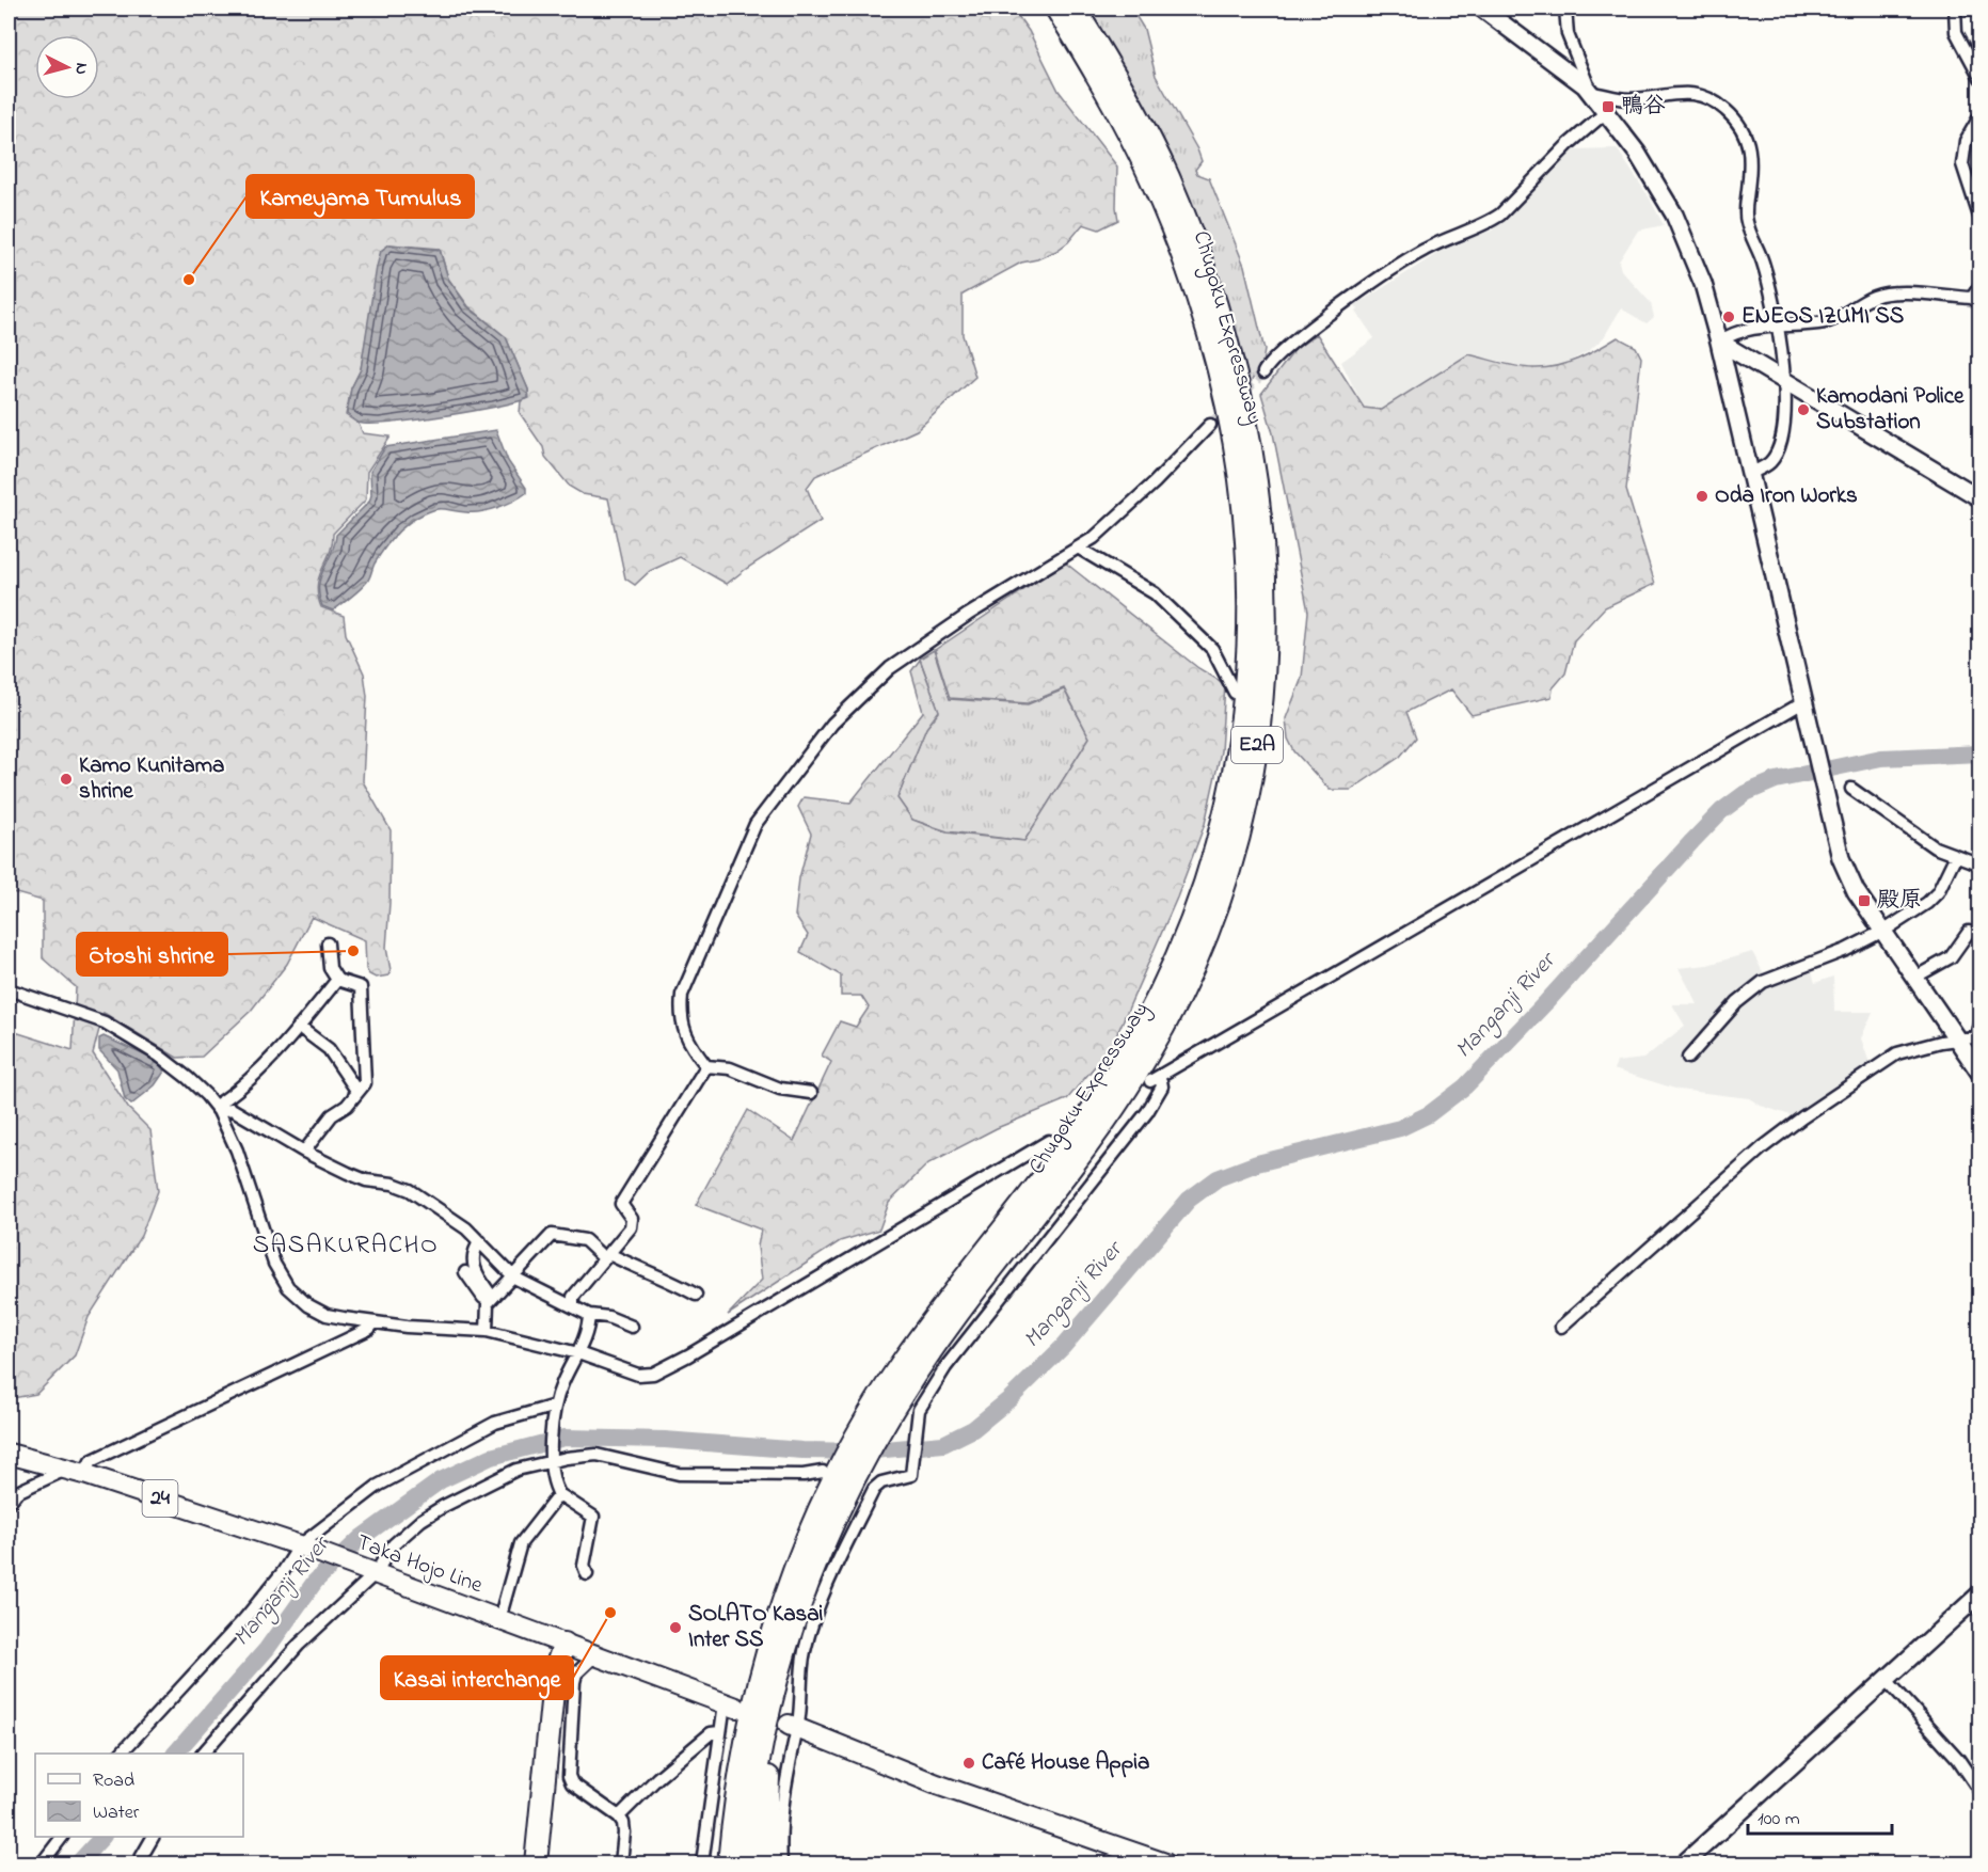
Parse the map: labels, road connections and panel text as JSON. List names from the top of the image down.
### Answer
{
  "streets": {
    "highway": ["Chugoku Expressway", "E2A"],
    "main road": ["24", "Taka Hojo Line"]
  },
  "districts": ["SASAKURACHO"],
  "water": ["Manganji River"],
  "places": {
    "transit": ["鴨谷", "殿原"],
    "other": [
      "Kameyama Tumulus",
      "ENEOS IZUMI SS",
      "Kamodani Police Substation",
      "Oda Iron Works",
      "Kamo Kunitama shrine",
      "Ōtoshi shrine",
      "Kasai interchange",
      "SOLATO Kasai Inter SS",
      "Café House Appia"
    ]
  },
  "legend": ["Road", "Water"],
  "scale_bar": "100 m",
  "north": "right"
}
